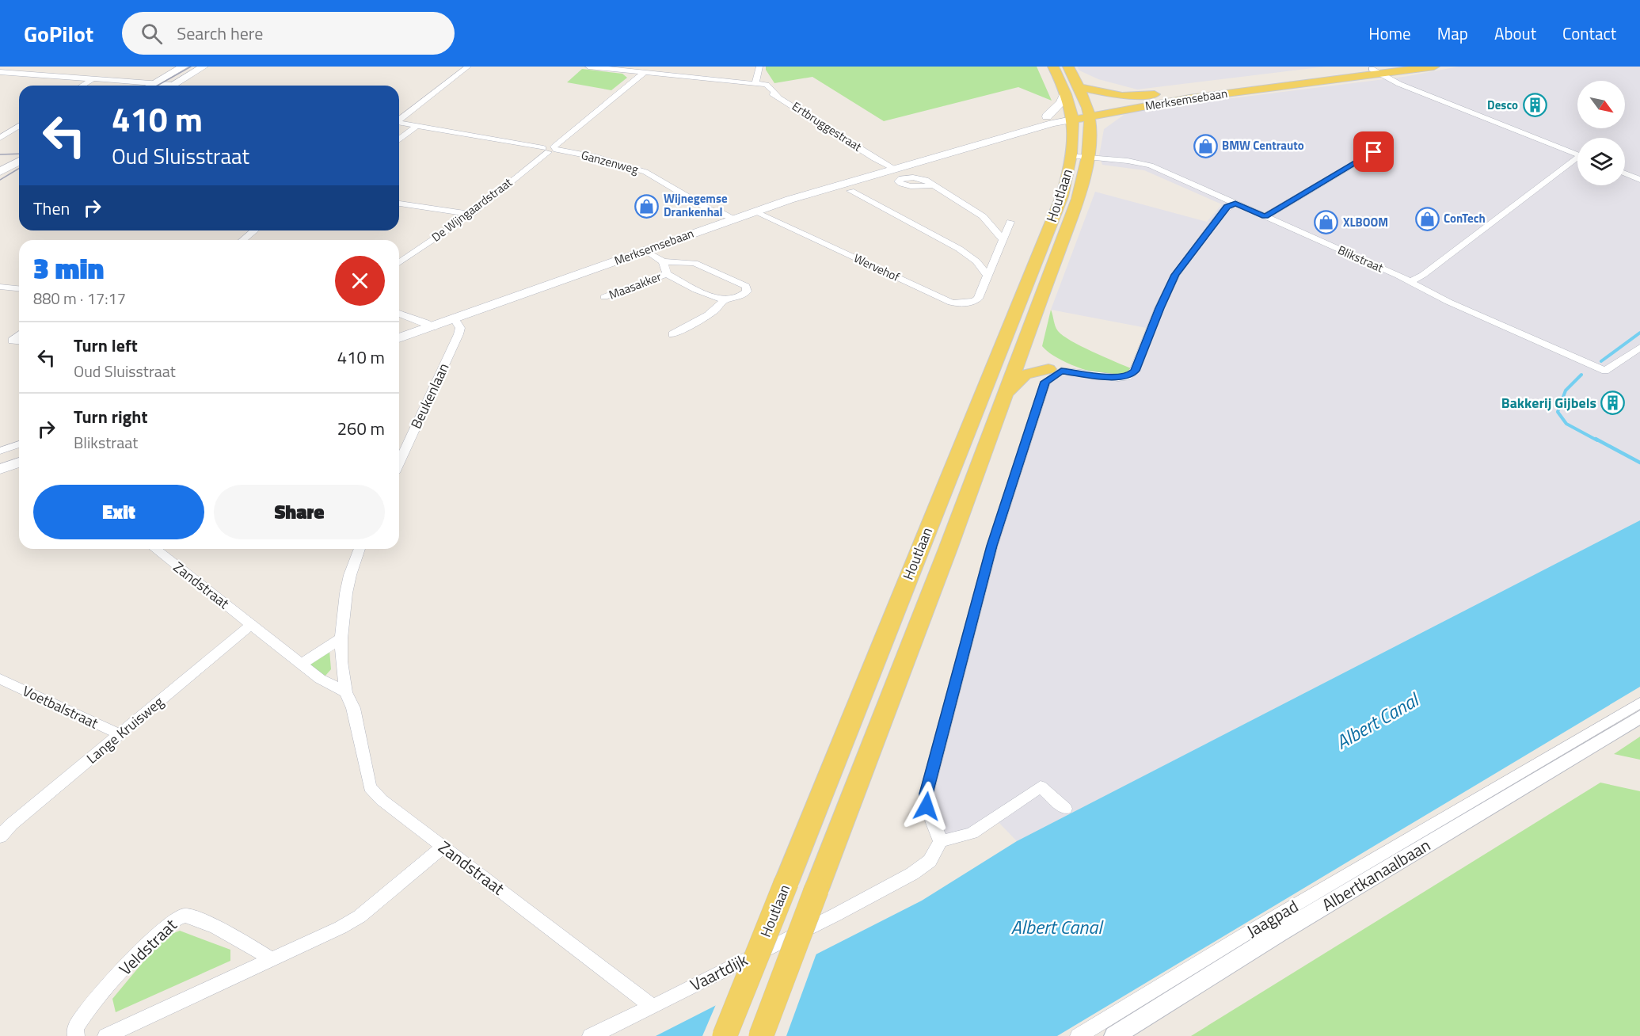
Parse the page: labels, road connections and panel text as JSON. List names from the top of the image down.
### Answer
{
  "streets": {
    "main road": ["Merksemsebaan", "Houtlaan"],
    "street": [
      "Ertbruggestraat",
      "Ganzenweg",
      "De Wijngaardstraat",
      "Blikstraat",
      "Wervehof",
      "Maasakker",
      "Beukenlaan",
      "Zandstraat",
      "Voetbalstraat",
      "Lange Kruisweg",
      "Albertkanaalbaan",
      "Jaagpad",
      "Veldstraat",
      "Vaartdijk"
    ]
  },
  "crossings": [
    ["Merksemsebaan", "Ertbruggestraat"],
    ["Merksemsebaan", "Ganzenweg"],
    ["Merksemsebaan", "Houtlaan"],
    ["Merksemsebaan", "Wervehof"],
    ["Merksemsebaan", "Maasakker"],
    ["Merksemsebaan", "Beukenlaan"],
    ["Ganzenweg", "De Wijngaardstraat"],
    ["Houtlaan", "Blikstraat"],
    ["Zandstraat", "Lange Kruisweg"],
    ["Zandstraat", "Vaartdijk"],
    ["Voetbalstraat", "Lange Kruisweg"]
  ],
  "water": ["Albert Canal"],
  "places": {
    "building": ["Desco", "Bakkerij Gijbels"],
    "shop": [
      "BMW Centrauto",
      "Wijnegemse Drankenhal",
      "ConTech",
      "XLBOOM"
    ]
  },
  "north": "bottom right",
  "page": {
    "header": "GoPilot",
    "search": "Search here",
    "nav": [
      "Home",
      "Map",
      "About",
      "Contact"
    ],
    "turn": ["410 m", "Oud Sluisstraat"],
    "then": "Then",
    "heading": ["3 min", "880 m · 17:17"],
    "list": [
      {
        "name": "Turn left",
        "note": "Oud Sluisstraat",
        "value": "410 m"
      },
      {
        "name": "Turn right",
        "note": "Blikstraat",
        "value": "260 m"
      }
    ],
    "buttons": ["Exit", "Share"]
  }
}
